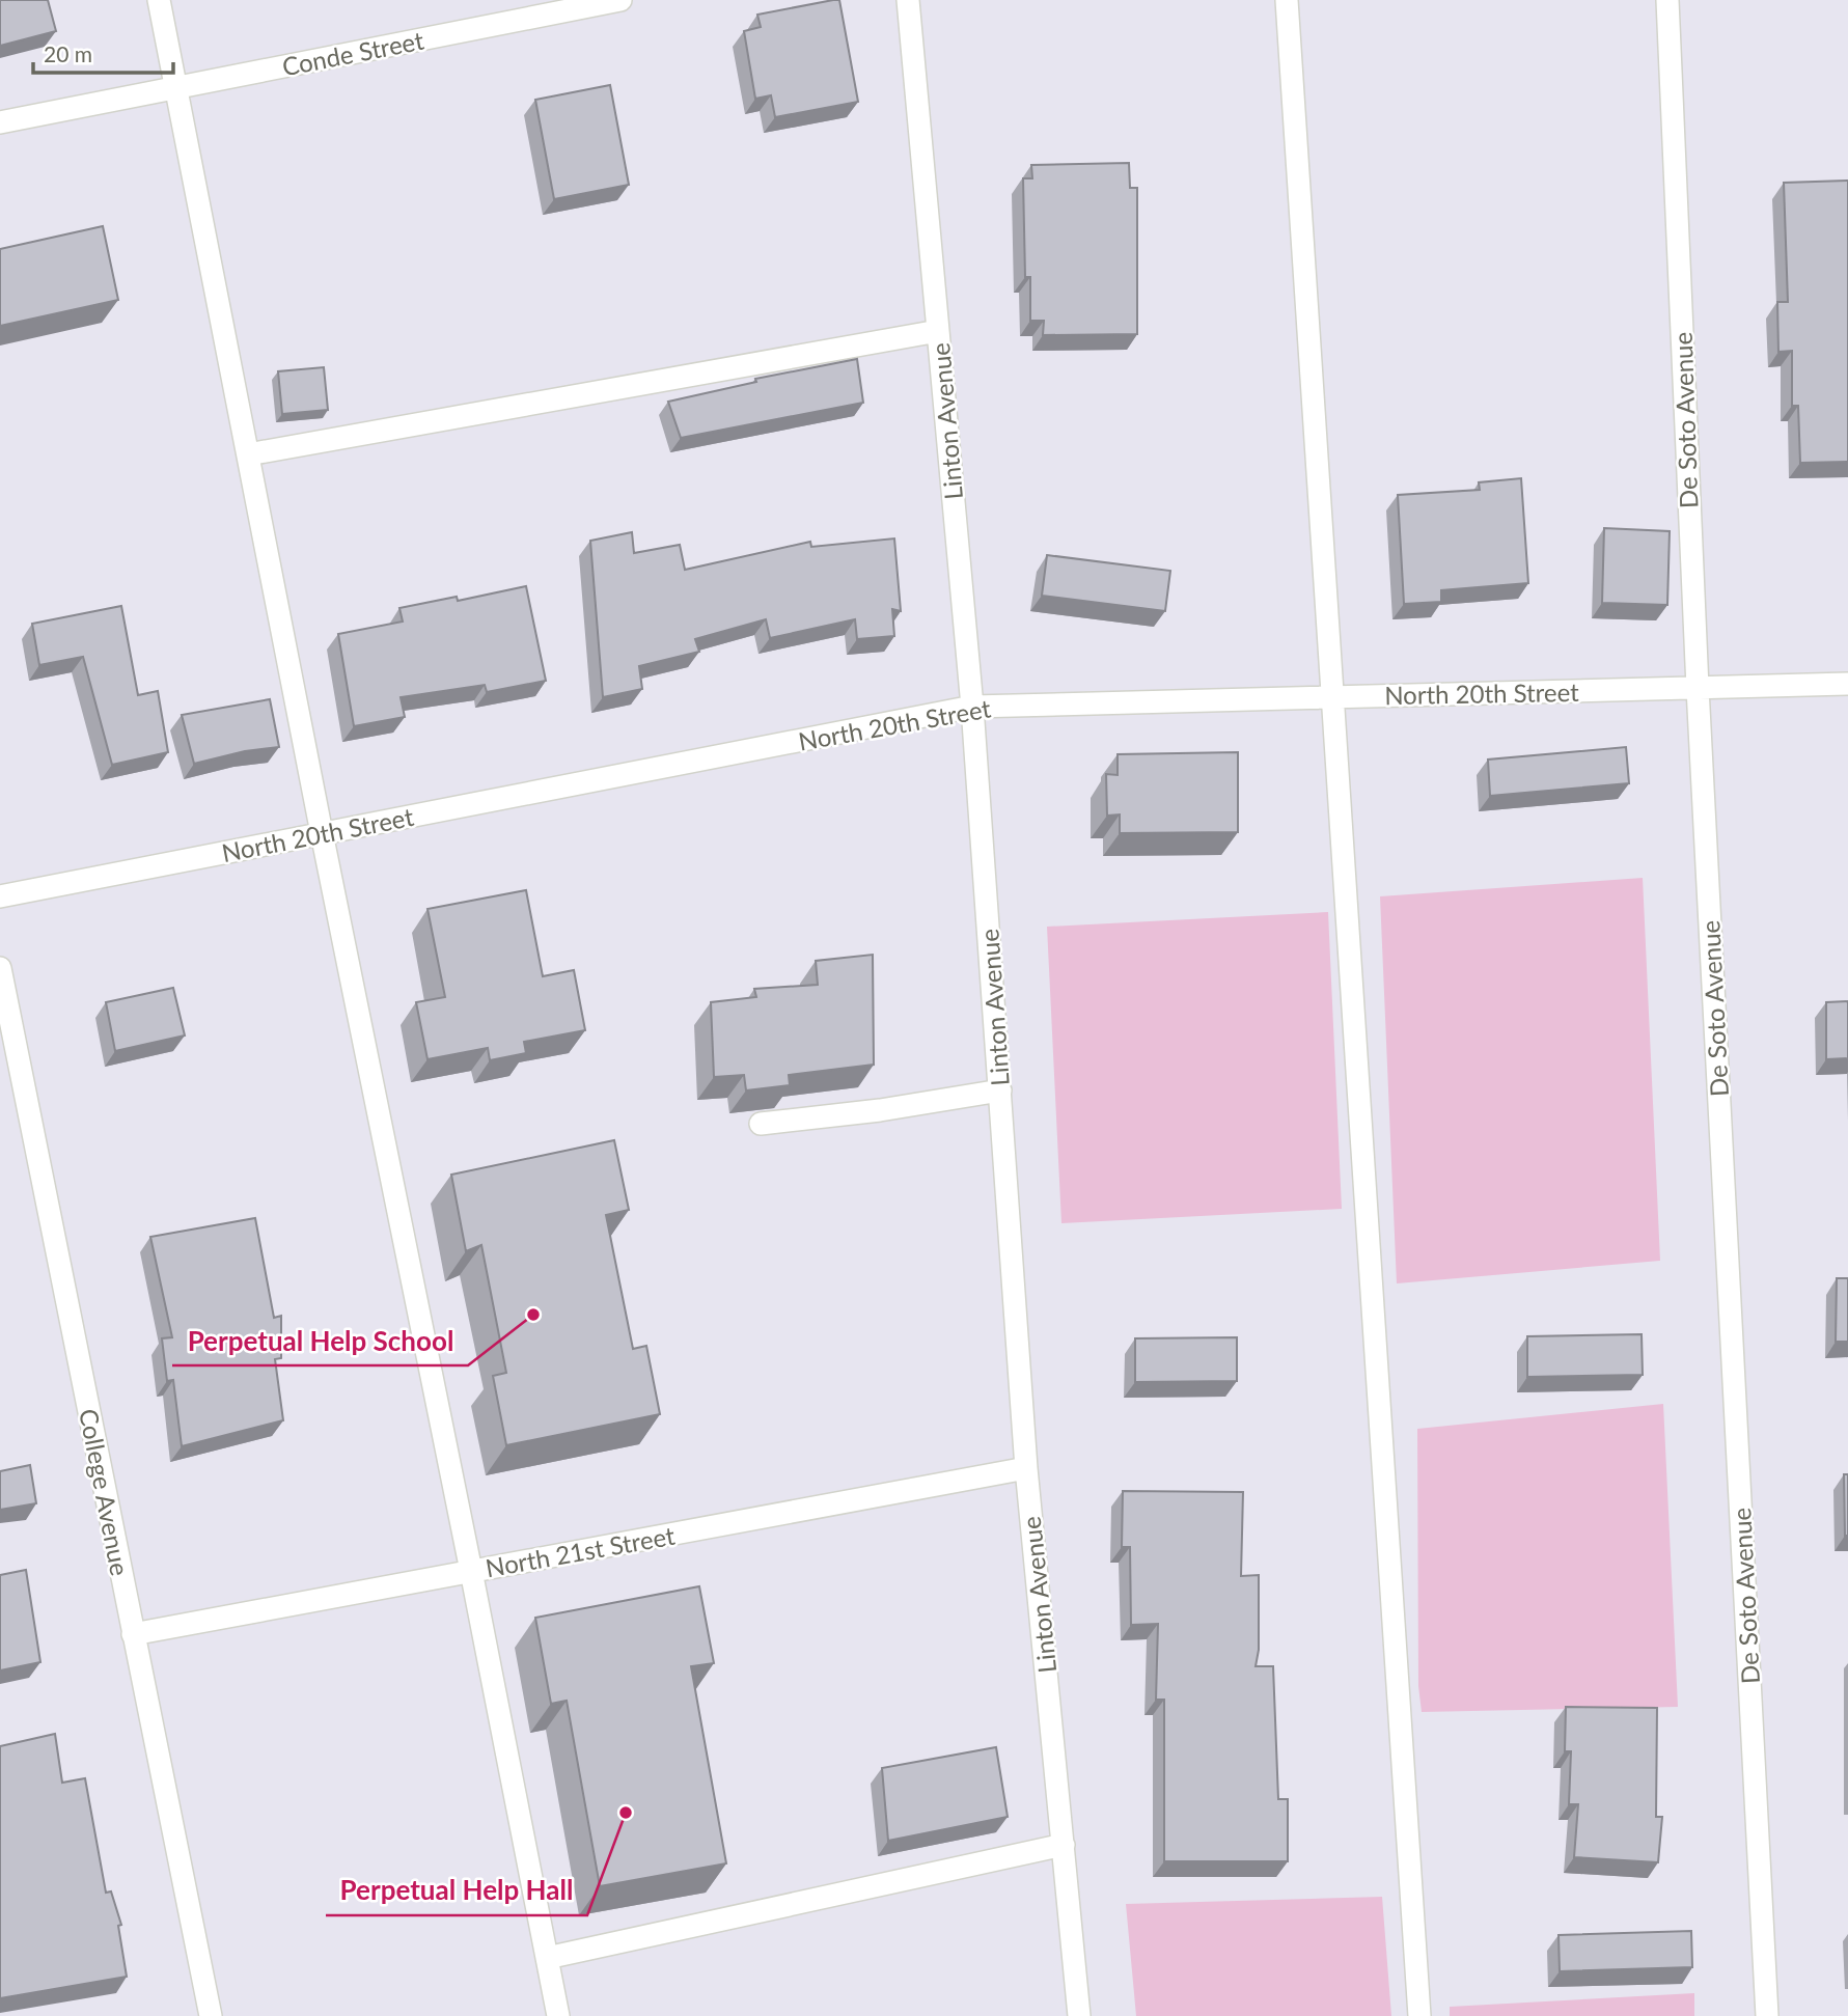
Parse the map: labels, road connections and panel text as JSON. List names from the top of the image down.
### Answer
{
  "streets": {
    "street": [
      "Conde Street",
      "De Soto Avenue",
      "Linton Avenue",
      "North 20th Street",
      "College Avenue",
      "North 21st Street"
    ]
  },
  "crossings": [
    ["De Soto Avenue", "North 20th Street"],
    ["Linton Avenue", "North 20th Street"],
    ["Linton Avenue", "North 21st Street"],
    ["College Avenue", "North 21st Street"]
  ],
  "places": ["Perpetual Help School", "Perpetual Help Hall"],
  "scale_bar": "20 m"
}
